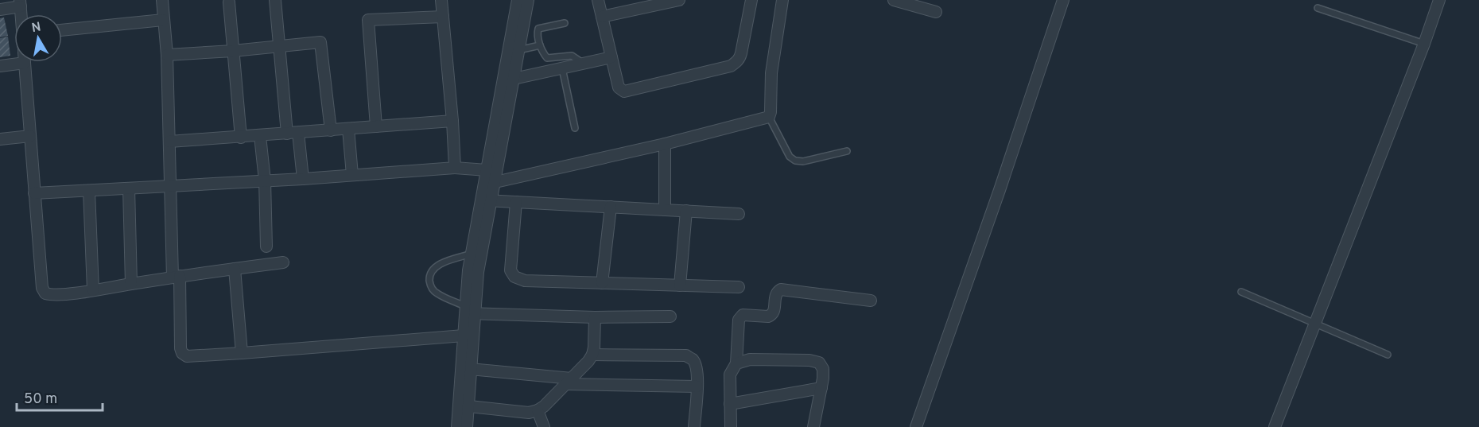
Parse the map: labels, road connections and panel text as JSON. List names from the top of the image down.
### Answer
{
  "scale_bar": "50 m",
  "north": "top"
}
